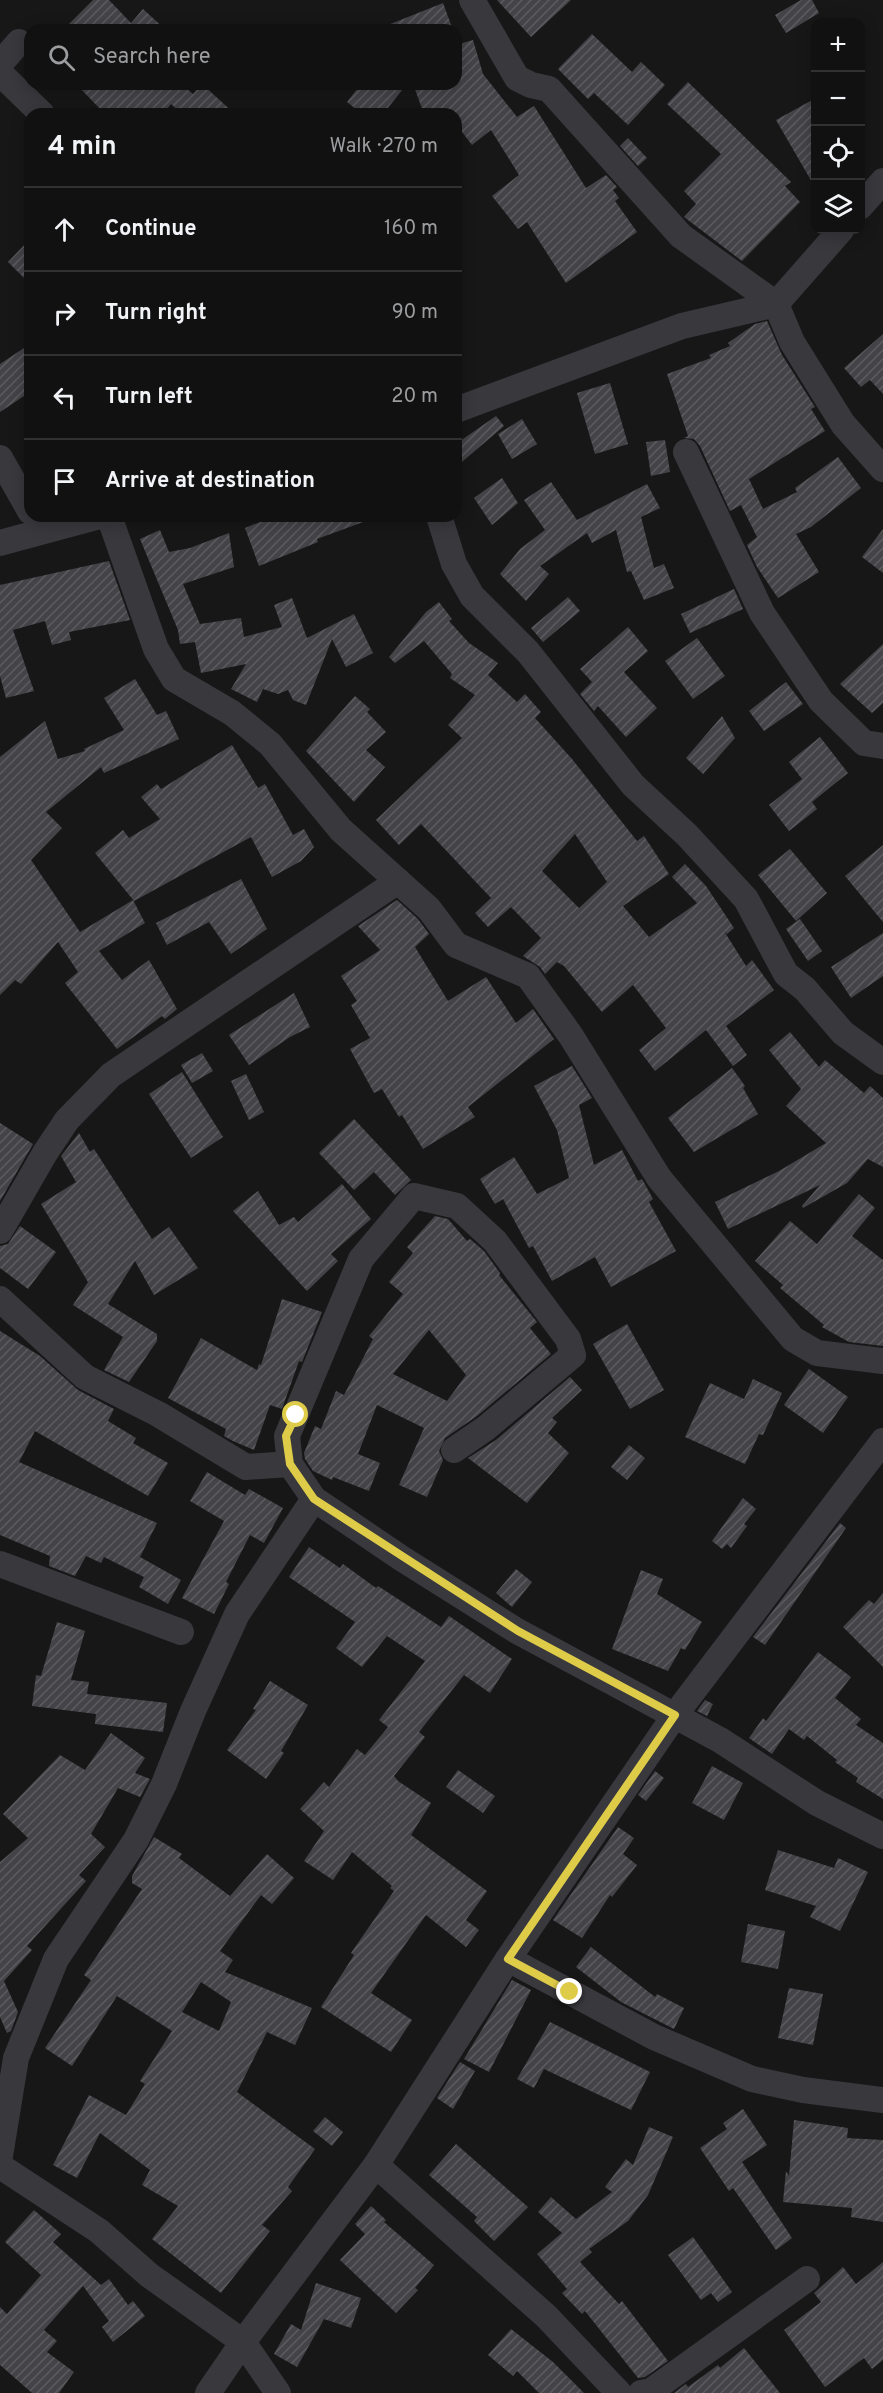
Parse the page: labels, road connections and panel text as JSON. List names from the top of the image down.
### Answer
{
  "page": {
    "map_buttons": ["+", "−"],
    "search": "Search here",
    "heading": ["4 min", "Walk · 270 m"],
    "list": [
      ["Continue", "160 m"],
      ["Turn right", "90 m"],
      ["Turn left", "20 m"],
      "Arrive at destination"
    ]
  }
}
